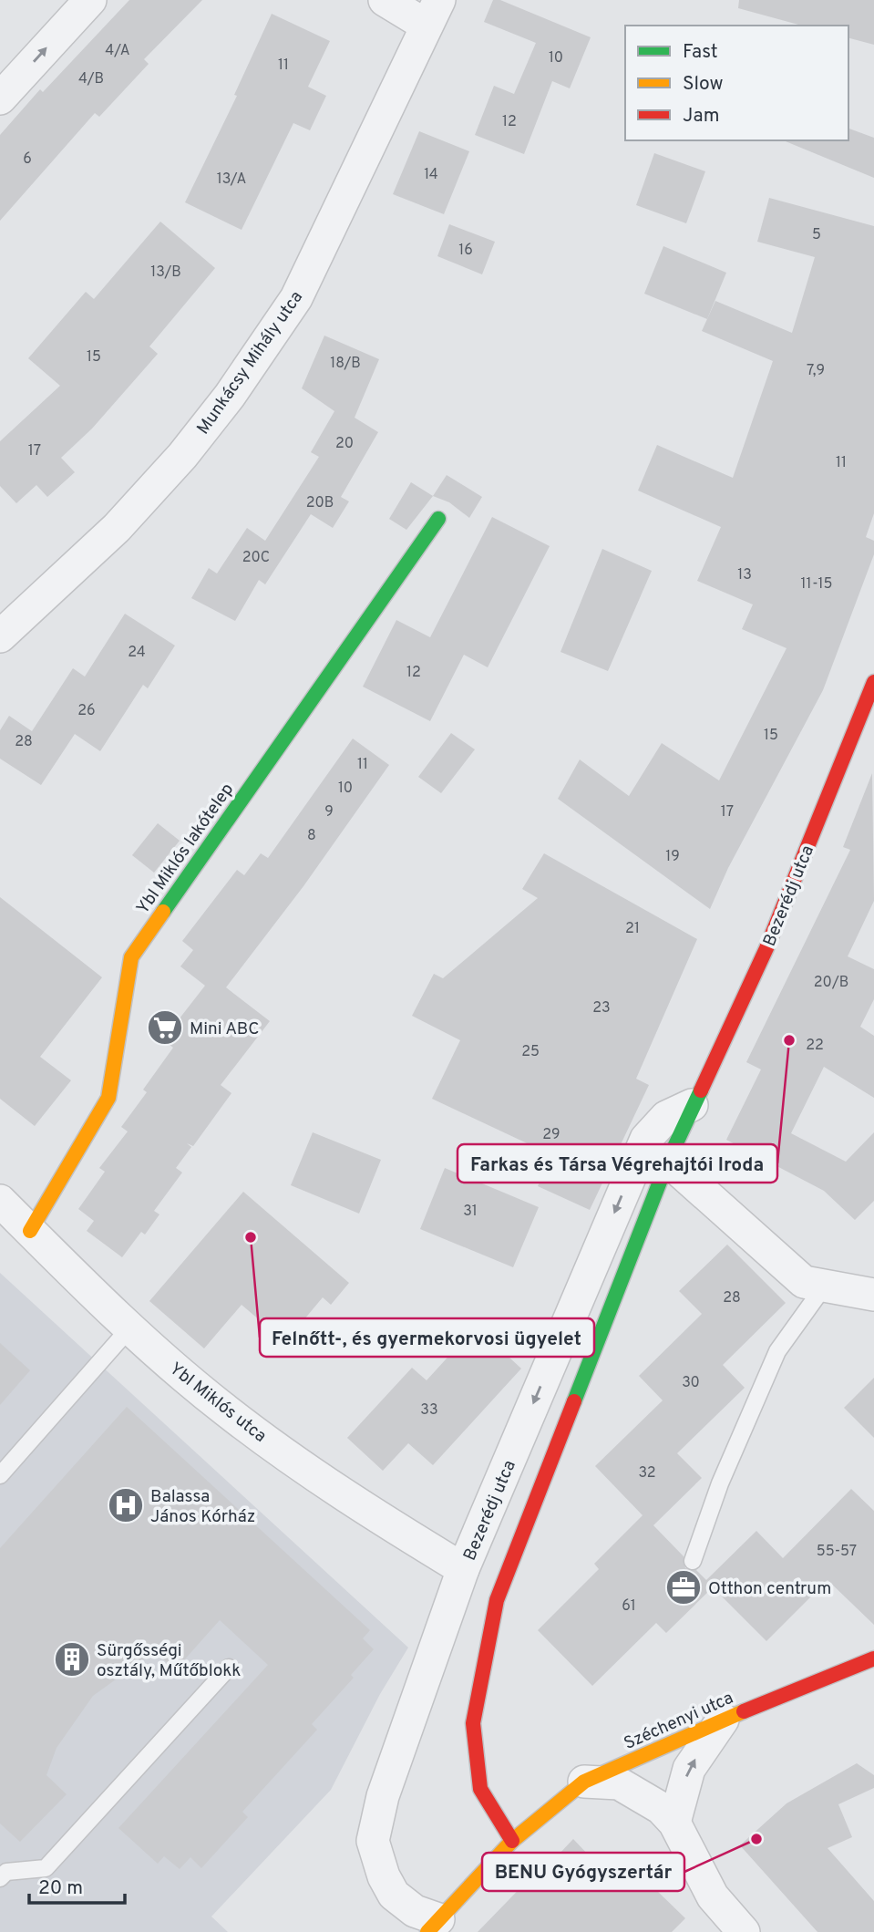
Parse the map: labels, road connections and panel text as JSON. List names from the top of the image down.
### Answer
{
  "streets": {
    "street": [
      "Munkácsy Mihály utca",
      "Ybl Miklós lakótelep",
      "Bezerédj utca",
      "Ybl Miklós utca",
      "Széchenyi utca"
    ]
  },
  "crossings": [
    ["Ybl Miklós lakótelep", "Ybl Miklós utca"],
    ["Bezerédj utca", "Ybl Miklós utca"],
    ["Bezerédj utca", "Széchenyi utca"]
  ],
  "places": {
    "supermarket": ["Mini ABC"],
    "other": ["Farkas és Társa Végrehajtói Iroda", "Felnőtt-, és gyermekorvosi ügyelet", "BENU Gyógyszertár"],
    "hospital": ["Balassa János Kórház"],
    "office": ["Otthon centrum"],
    "building": ["Sürgősségi osztály, Műtőblokk"]
  },
  "house_numbers": [
    "4/A",
    "10",
    "11",
    "4/B",
    "12",
    "6",
    "14",
    "13/A",
    "5",
    "16",
    "13/B",
    "15",
    "18/B",
    "7,9",
    "20",
    "17",
    "11",
    "20B",
    "20C",
    "13",
    "11-15",
    "24",
    "12",
    "26",
    "15",
    "28",
    "11",
    "10",
    "9",
    "17",
    "8",
    "19",
    "21",
    "20/B",
    "23",
    "22",
    "25",
    "29",
    "31",
    "28",
    "30",
    "33",
    "32",
    "55-57",
    "61"
  ],
  "legend": ["Fast", "Slow", "Jam"],
  "scale_bar": "20 m"
}
